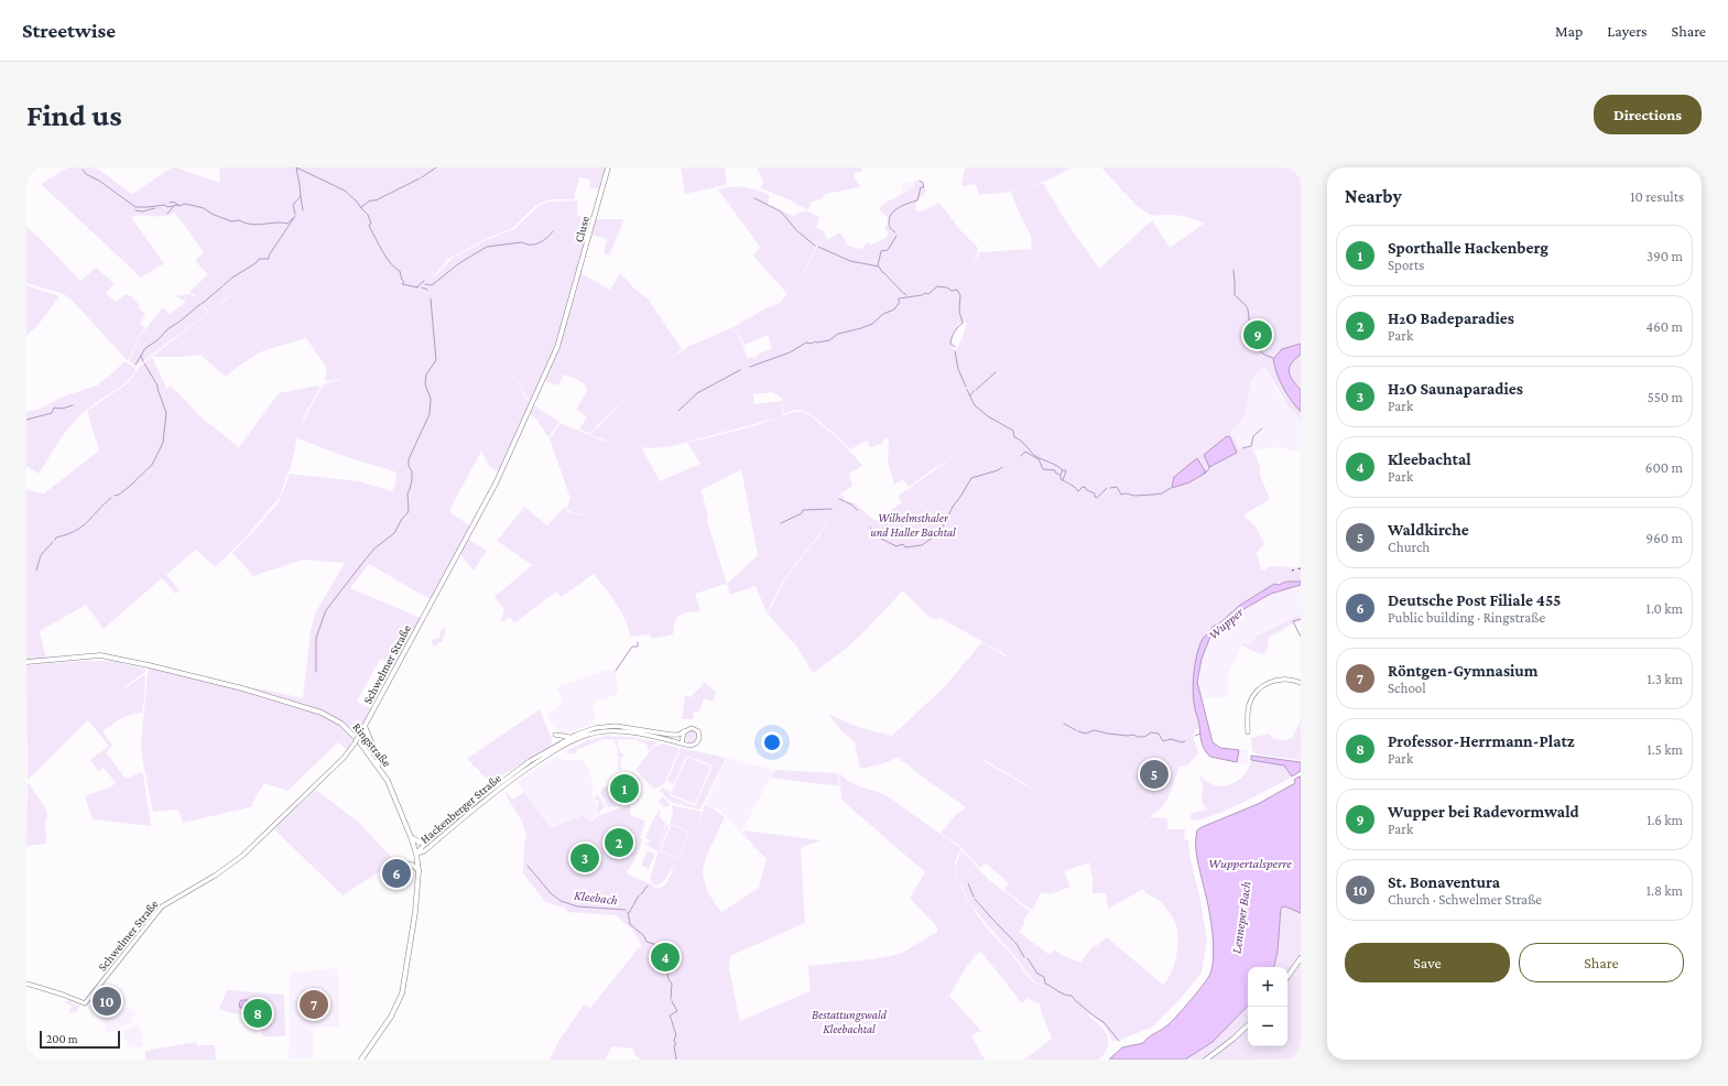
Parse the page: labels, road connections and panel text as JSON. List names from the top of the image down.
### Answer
{
  "streets": {
    "main road": ["Cluse", "Schwelmer Straße", "Ringstraße"],
    "street": ["Hackenberger Straße"]
  },
  "crossings": [
    ["Cluse", "Schwelmer Straße"],
    ["Ringstraße", "Hackenberger Straße"]
  ],
  "water": [
    "Wupper",
    "Wuppertalsperre",
    "Kleebach",
    "Lenneper Bach"
  ],
  "parks": ["Wilhelmsthaler und Haller Bachtal", "Bestattungswald Kleebachtal"],
  "scale_bar": "200 m",
  "page": {
    "header": "Streetwise",
    "nav": ["Map", "Layers", "Share"],
    "buttons": [
      "Directions",
      ["Save", "Share"]
    ],
    "title": "Find us",
    "heading": ["Nearby", "10 results"],
    "list": [
      {
        "mark": "1",
        "name": "Sporthalle Hackenberg",
        "note": "Sports",
        "value": "390 m"
      },
      {
        "mark": "2",
        "name": "H₂O Badeparadies",
        "note": "Park",
        "value": "460 m"
      },
      {
        "mark": "3",
        "name": "H₂O Saunaparadies",
        "note": "Park",
        "value": "550 m"
      },
      {
        "mark": "4",
        "name": "Kleebachtal",
        "note": "Park",
        "value": "600 m"
      },
      {
        "mark": "5",
        "name": "Waldkirche",
        "note": "Church",
        "value": "960 m"
      },
      {
        "mark": "6",
        "name": "Deutsche Post Filiale 455",
        "note": "Public building · Ringstraße",
        "value": "1.0 km"
      },
      {
        "mark": "7",
        "name": "Röntgen-Gymnasium",
        "note": "School",
        "value": "1.3 km"
      },
      {
        "mark": "8",
        "name": "Professor-Herrmann-Platz",
        "note": "Park",
        "value": "1.5 km"
      },
      {
        "mark": "9",
        "name": "Wupper bei Radevormwald",
        "note": "Park",
        "value": "1.6 km"
      },
      {
        "mark": "10",
        "name": "St. Bonaventura",
        "note": "Church · Schwelmer Straße",
        "value": "1.8 km"
      }
    ],
    "pins": [
      "9",
      "5",
      "1",
      "2",
      "3",
      "6",
      "4",
      "10",
      "7",
      "8"
    ],
    "map_buttons": ["+", "−"],
    "scale": "200 m"
  }
}
